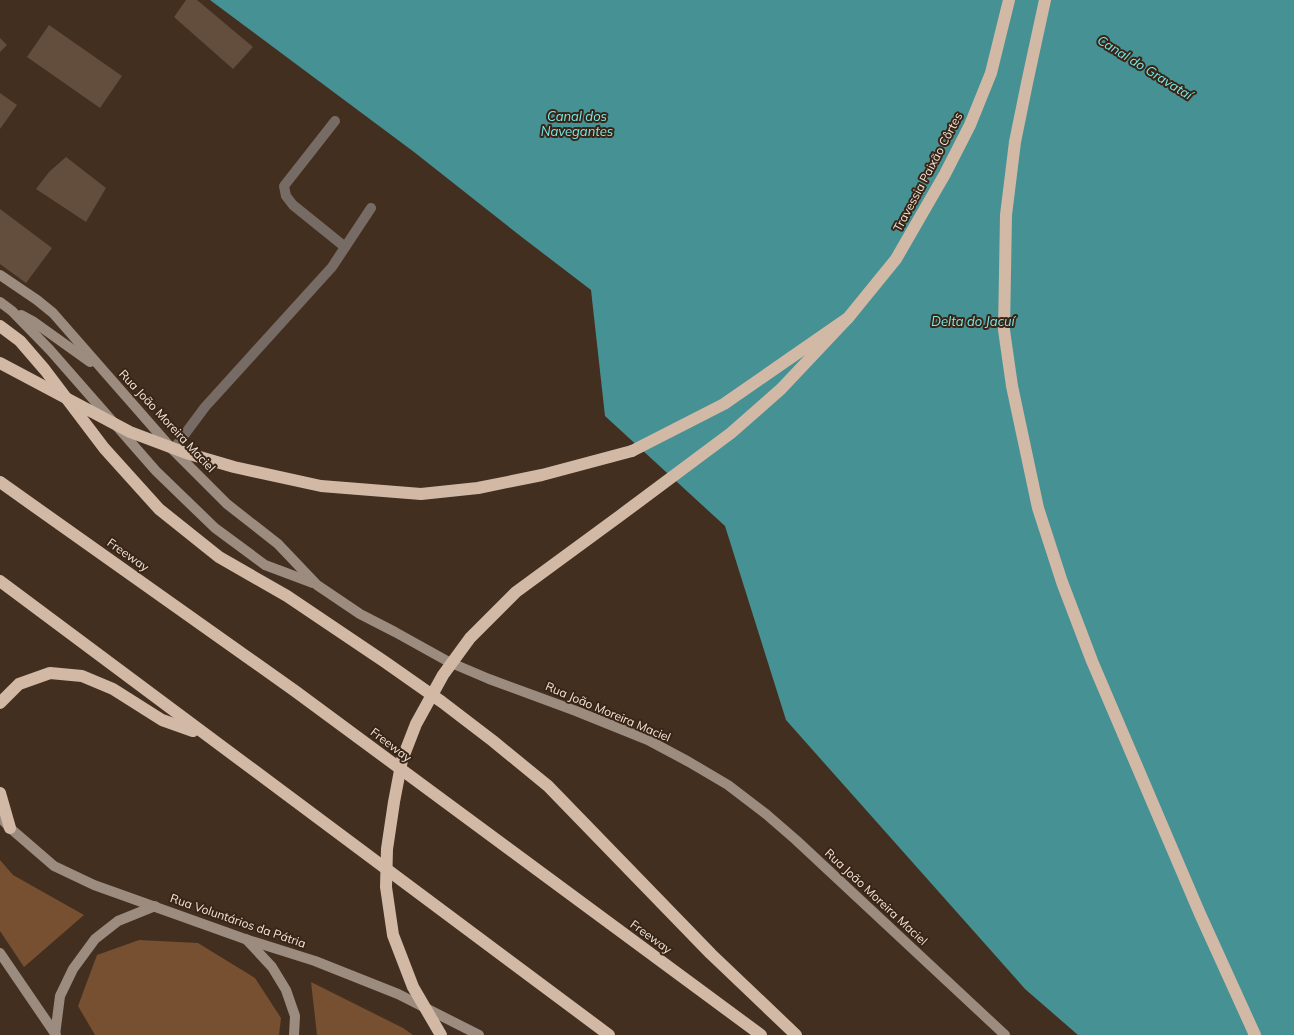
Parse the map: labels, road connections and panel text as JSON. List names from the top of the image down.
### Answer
{
  "streets": {
    "highway": ["Travessia Paixão Côrtes", "Freeway"],
    "street": ["Rua João Moreira Maciel", "Rua Voluntários da Pátria"]
  },
  "water": ["Canal do Gravataí", "Canal dos Navegantes", "Delta do Jacuí"]
}
